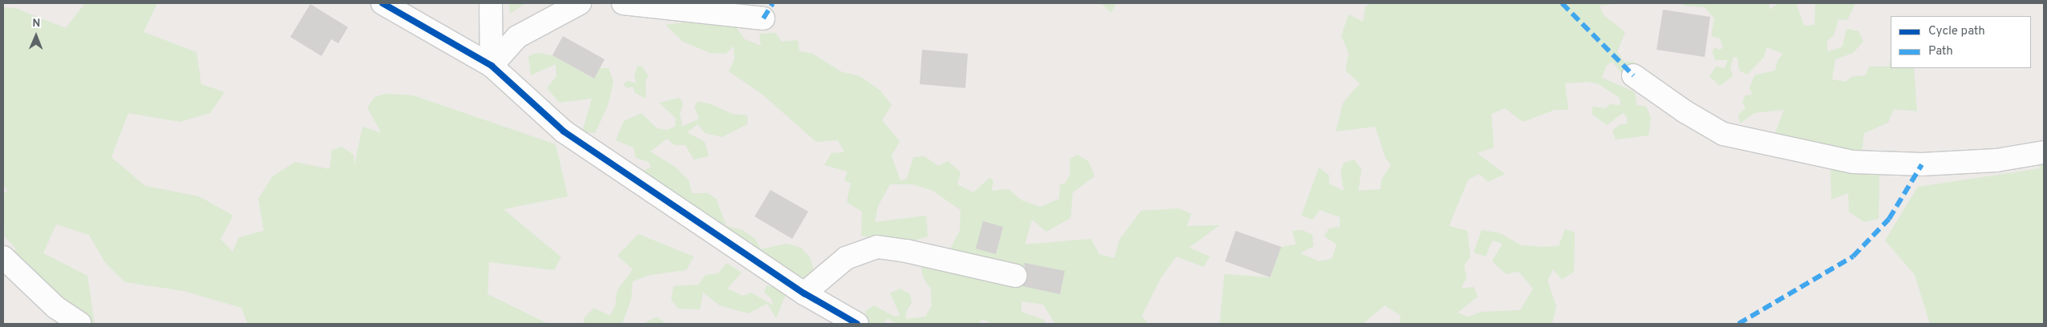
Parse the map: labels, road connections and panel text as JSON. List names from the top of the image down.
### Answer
{
  "legend": ["Cycle path", "Path"],
  "north": "top"
}
